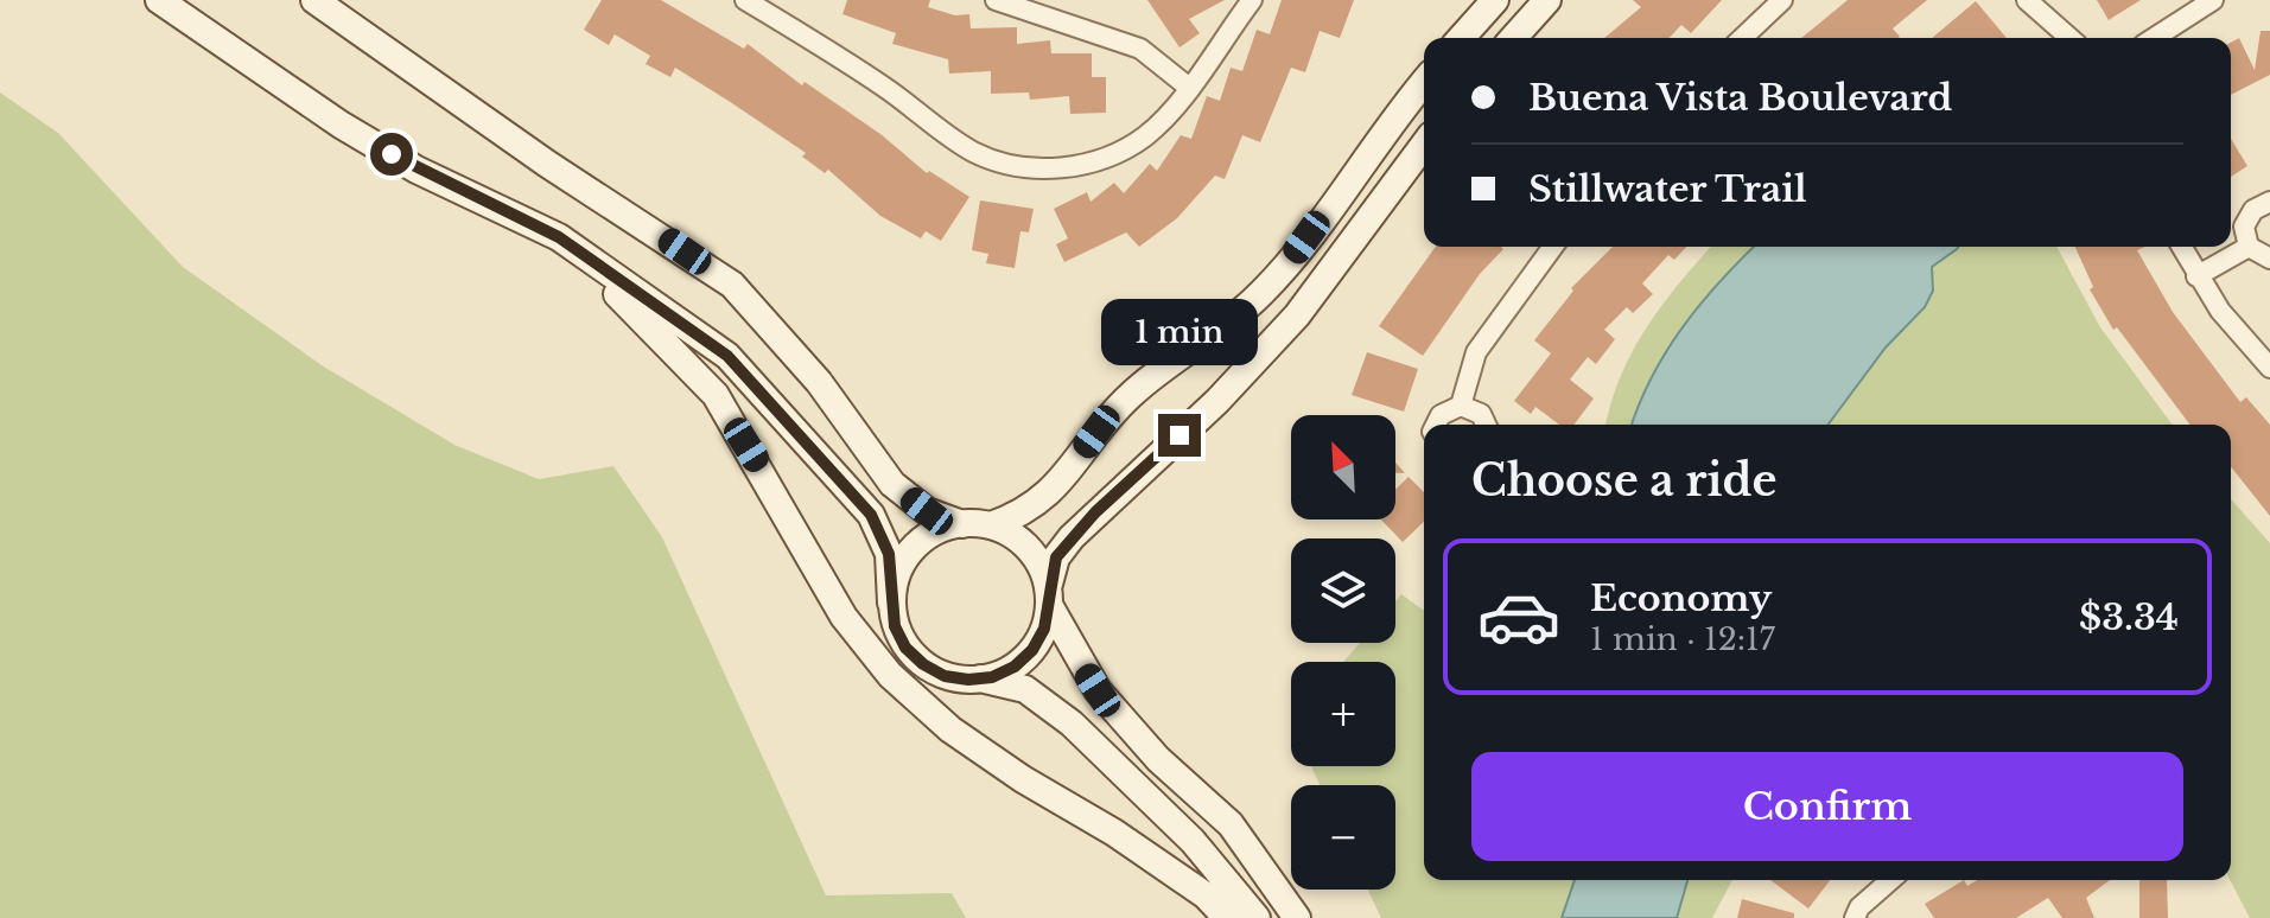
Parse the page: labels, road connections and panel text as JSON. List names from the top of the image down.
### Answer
{
  "north": "top left",
  "page": {
    "banner": ["Buena Vista Boulevard", "Stillwater Trail"],
    "bubble": "1 min",
    "map_buttons": ["+", "−"],
    "heading": "Choose a ride",
    "list": [
      {
        "name": "Economy",
        "note": "1 min · 12:17",
        "value": "$3.34"
      }
    ],
    "buttons": "Confirm"
  }
}
